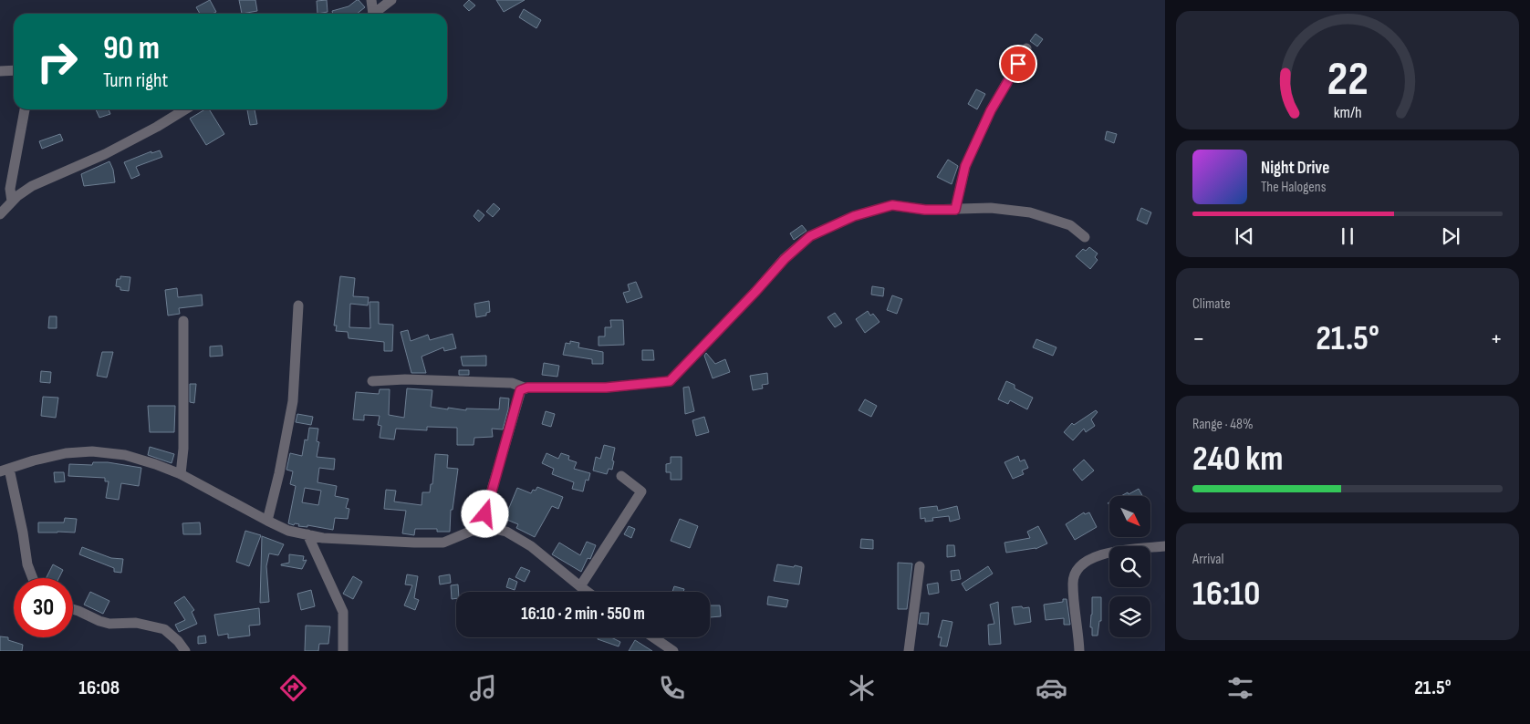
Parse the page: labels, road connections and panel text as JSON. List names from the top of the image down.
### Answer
{
  "north": "bottom right",
  "page": {
    "turn": ["90 m", "Turn right"],
    "song": ["Night Drive", "The Halogens"],
    "tile": [
      "Climate",
      ["Range · 48%", "240 km"],
      ["Arrival", "16:10"]
    ],
    "heat": ["−", "21.5°", "+"],
    "limit": "30",
    "trip": "16:10 · 2 min · 550 m",
    "tabs": ["16:08", "21.5°"],
    "gauge": ["22", "km/h"]
  }
}
